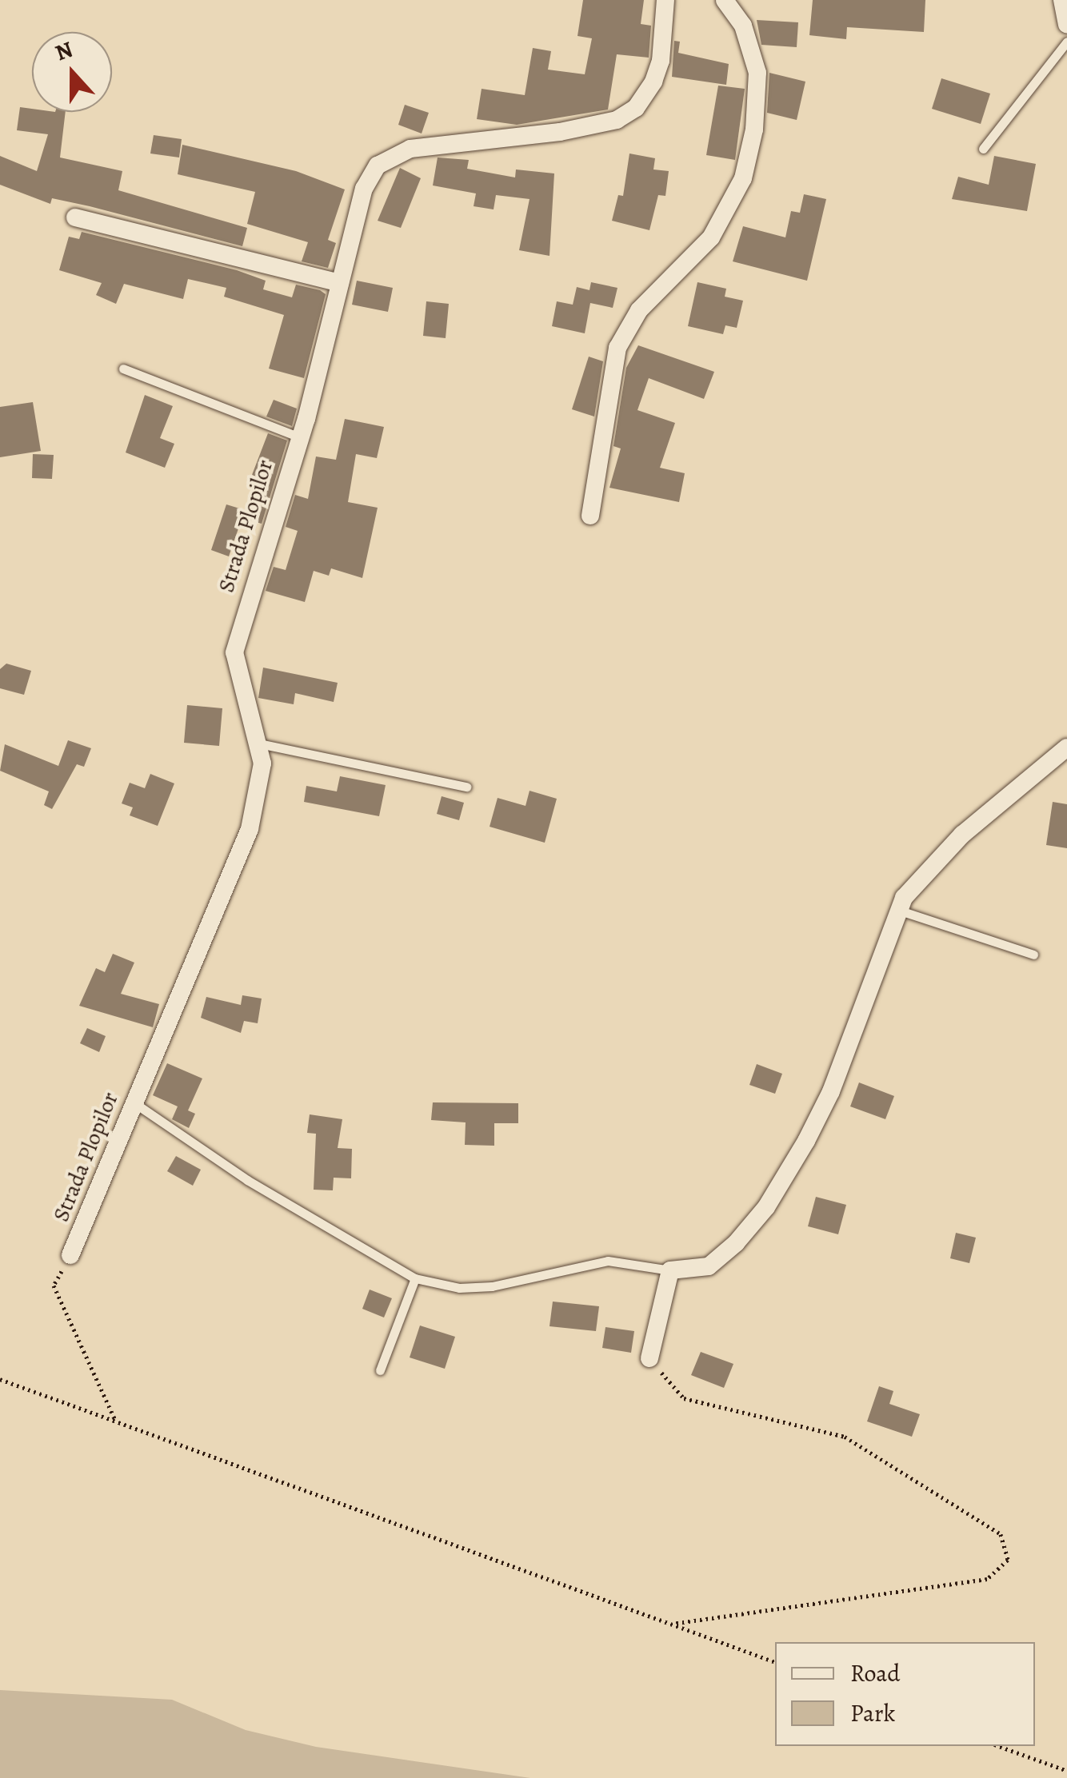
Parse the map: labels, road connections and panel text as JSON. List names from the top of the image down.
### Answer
{
  "streets": {
    "street": ["Strada Plopilor"]
  },
  "legend": ["Road", "Park"],
  "north": "top"
}
